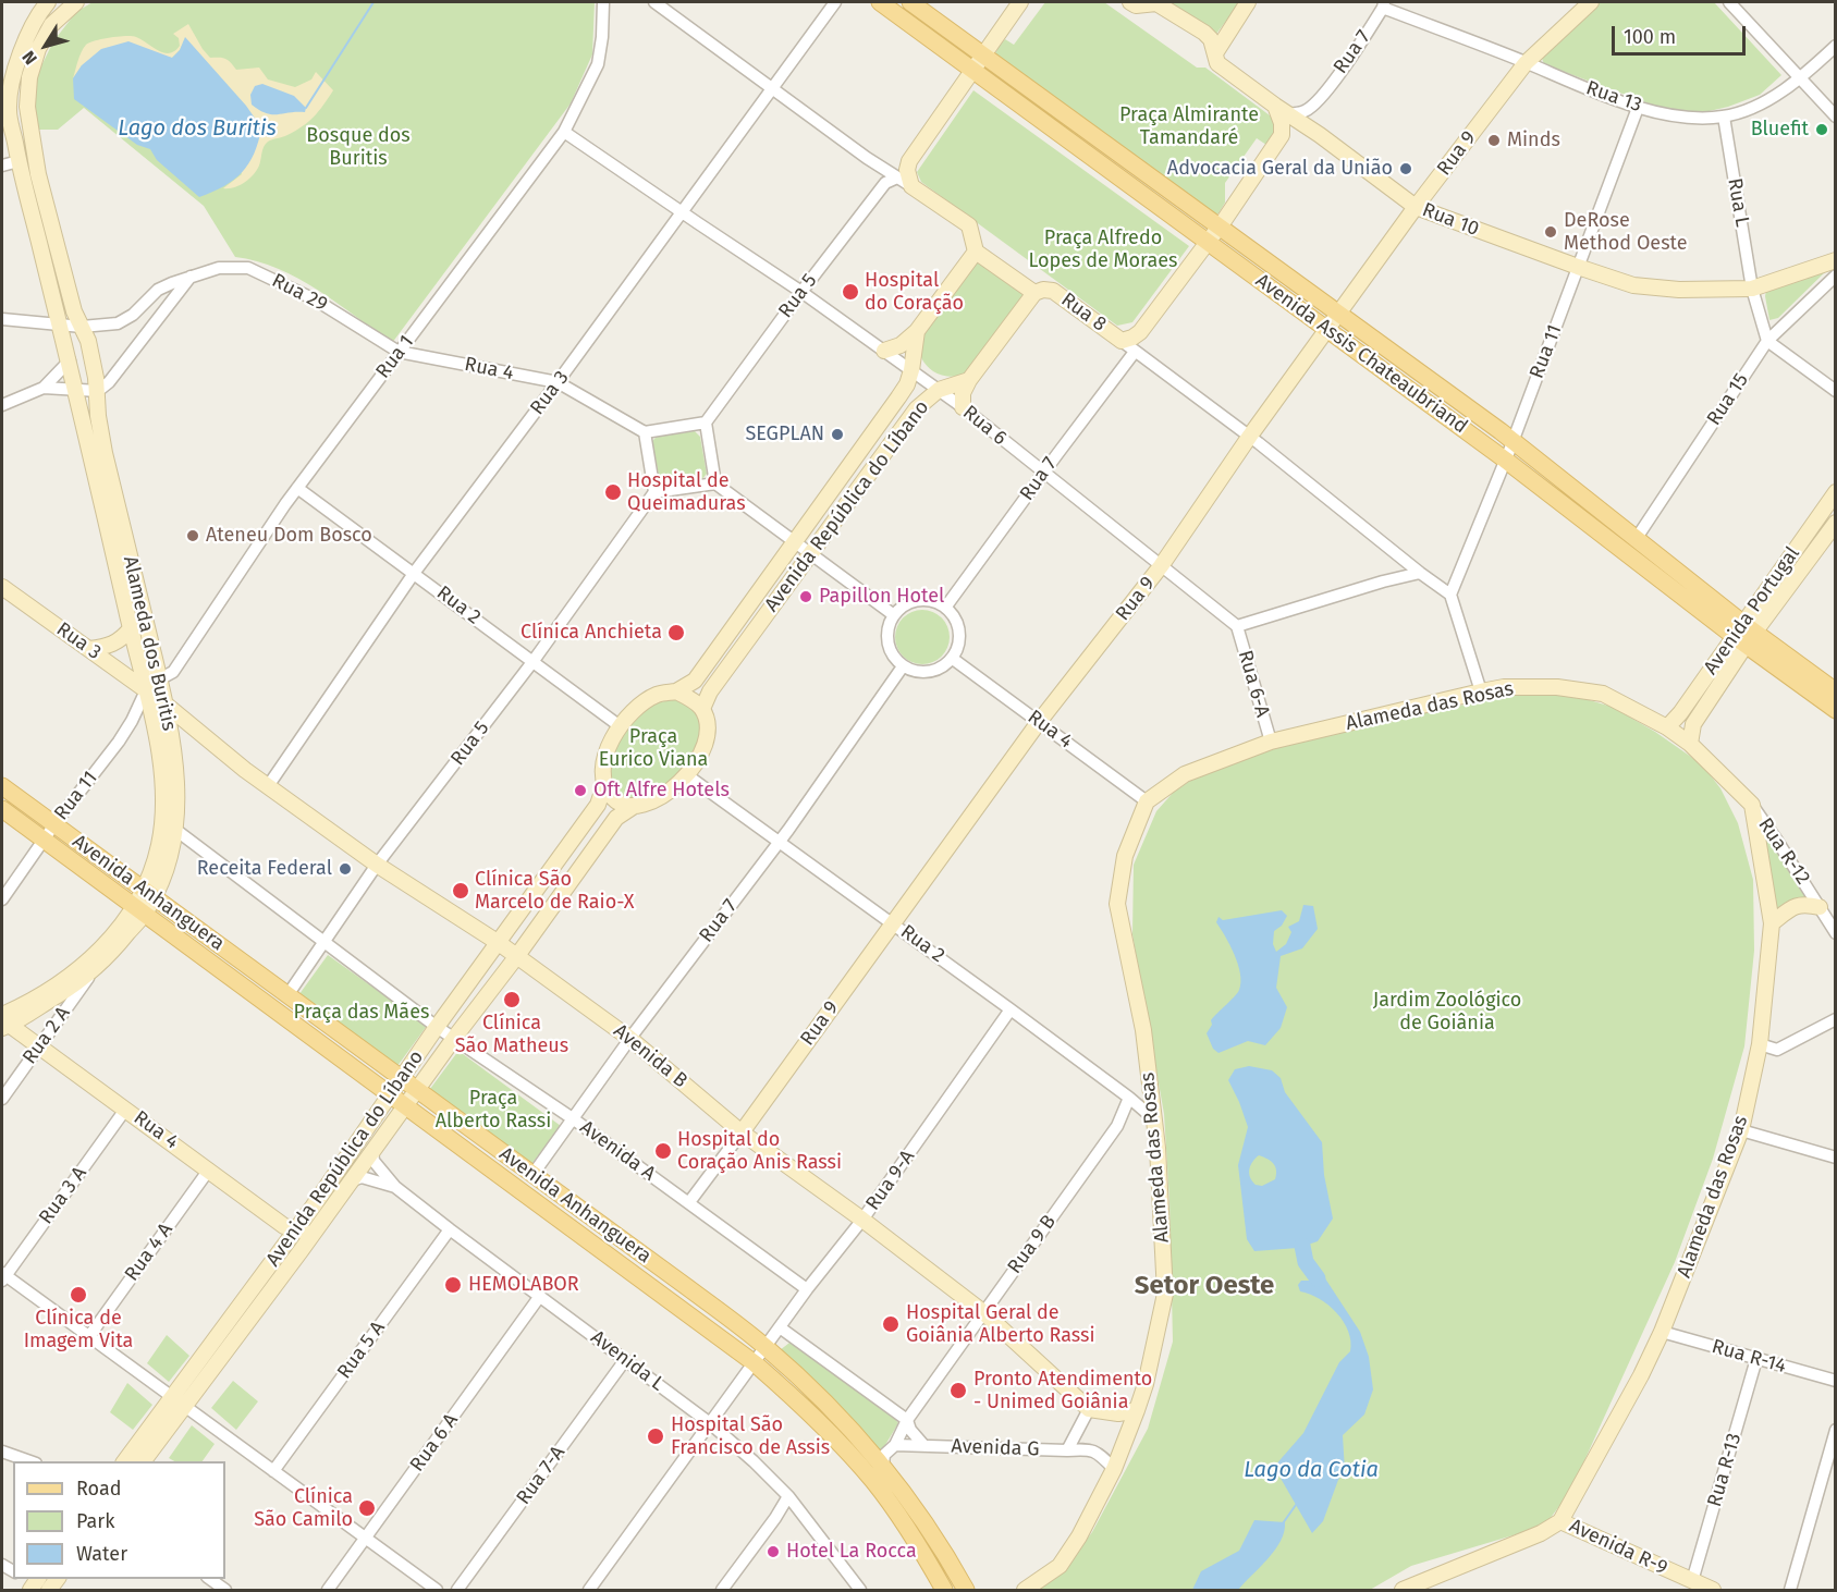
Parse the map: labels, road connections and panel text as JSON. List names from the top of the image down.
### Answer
{
  "streets": {
    "main road": [
      "Rua 9",
      "Rua 10",
      "Rua 8",
      "Avenida Assis Chateaubriand",
      "Rua 4",
      "Rua 3",
      "Avenida República do Líbano",
      "Avenida Portugal",
      "Alameda dos Buritis",
      "Alameda das Rosas",
      "Avenida Anhanguera",
      "Avenida B",
      "Avenida R-9"
    ],
    "street": [
      "Rua 7",
      "Rua 13",
      "Rua L",
      "Rua 29",
      "Rua 5",
      "Rua 11",
      "Rua 1",
      "Rua 15",
      "Rua 6",
      "Rua 2",
      "Rua 6-A",
      "Rua R-12",
      "Rua 2 A",
      "Avenida A",
      "Rua 9-A",
      "Rua 3 A",
      "Rua 9 B",
      "Rua 4 A",
      "Rua 5 A",
      "Rua R-14",
      "Avenida L",
      "Rua 6 A",
      "Avenida G",
      "Rua R-13",
      "Rua 7-A"
    ]
  },
  "crossings": [
    ["Rua 7", "Rua 13"],
    ["Rua 7", "Rua 10"],
    ["Rua 7", "Rua 8"],
    ["Rua 7", "Rua 4"],
    ["Rua 7", "Rua 6"],
    ["Rua 7", "Rua 2"],
    ["Rua 7", "Avenida Anhanguera"],
    ["Rua 7", "Avenida B"],
    ["Rua 7", "Avenida A"],
    ["Rua 13", "Rua 9"],
    ["Rua 13", "Rua L"],
    ["Rua 13", "Rua 11"],
    ["Rua 9", "Rua 10"],
    ["Rua 9", "Rua 8"],
    ["Rua 9", "Avenida Assis Chateaubriand"],
    ["Rua 9", "Rua 4"],
    ["Rua 9", "Rua 6"],
    ["Rua 9", "Rua 2"],
    ["Rua 9", "Avenida B"],
    ["Rua 9", "Avenida A"],
    ["Rua L", "Rua 10"],
    ["Rua L", "Rua 15"],
    ["Rua 10", "Rua 11"],
    ["Rua 29", "Rua 1"],
    ["Rua 29", "Rua 4"],
    ["Rua 5", "Rua 6"],
    ["Rua 5", "Rua 2"],
    ["Rua 5", "Avenida Anhanguera"],
    ["Rua 5", "Avenida B"],
    ["Rua 5", "Avenida A"],
    ["Rua 8", "Rua 11"],
    ["Rua 8", "Avenida República do Líbano"],
    ["Rua 11", "Avenida Assis Chateaubriand"],
    ["Rua 11", "Rua 3"],
    ["Rua 11", "Alameda dos Buritis"],
    ["Rua 11", "Avenida Anhanguera"],
    ["Rua 11", "Avenida B"],
    ["Avenida Assis Chateaubriand", "Rua 15"],
    ["Avenida Assis Chateaubriand", "Avenida Portugal"],
    ["Rua 1", "Rua 4"],
    ["Rua 1", "Rua 6"],
    ["Rua 1", "Rua 2"],
    ["Rua 1", "Alameda dos Buritis"],
    ["Rua 4", "Rua 3"],
    ["Rua 4", "Avenida República do Líbano"],
    ["Rua 4", "Alameda das Rosas"],
    ["Rua 4", "Rua 2 A"],
    ["Rua 4", "Rua 3 A"],
    ["Rua 4", "Rua 4 A"],
    ["Rua 3", "Rua 6"],
    ["Rua 3", "Rua 2"],
    ["Rua 3", "Alameda dos Buritis"],
    ["Rua 3", "Avenida B"],
    ["Rua 6", "Avenida República do Líbano"],
    ["Rua 6", "Rua 6-A"],
    ["Avenida República do Líbano", "Rua 2"],
    ["Avenida República do Líbano", "Avenida Anhanguera"],
    ["Avenida República do Líbano", "Avenida B"],
    ["Avenida República do Líbano", "Avenida A"],
    ["Avenida República do Líbano", "Avenida L"],
    ["Rua 2", "Alameda das Rosas"],
    ["Rua 2", "Rua 9-A"],
    ["Rua 2", "Rua 9 B"],
    ["Avenida Portugal", "Alameda das Rosas"],
    ["Alameda dos Buritis", "Avenida Anhanguera"],
    ["Alameda dos Buritis", "Avenida B"],
    ["Alameda dos Buritis", "Avenida A"],
    ["Rua 6-A", "Alameda das Rosas"],
    ["Alameda das Rosas", "Rua R-12"],
    ["Alameda das Rosas", "Rua R-14"],
    ["Alameda das Rosas", "Avenida G"],
    ["Alameda das Rosas", "Avenida R-9"],
    ["Avenida Anhanguera", "Rua 9-A"],
    ["Avenida B", "Rua 9-A"],
    ["Avenida B", "Rua 9 B"],
    ["Avenida B", "Avenida G"],
    ["Avenida A", "Rua 9-A"],
    ["Rua 9 B", "Avenida G"],
    ["Rua 5 A", "Avenida L"],
    ["Rua R-14", "Rua R-13"],
    ["Avenida L", "Rua 6 A"],
    ["Avenida L", "Rua 7-A"],
    ["Rua R-13", "Avenida R-9"]
  ],
  "districts": ["Setor Oeste"],
  "water": ["Lago dos Buritis", "Lago da Cotia"],
  "parks": [
    "Praça Almirante Tamandaré",
    "Bosque dos Buritis",
    "Praça Alfredo Lopes de Moraes",
    "Praça Eurico Viana",
    "Jardim Zoológico de Goiânia",
    "Praça das Mães",
    "Praça Alberto Rassi"
  ],
  "places": [
    "Bluefit",
    "Minds",
    "Advocacia Geral da União",
    "DeRose Method Oeste",
    "Hospital do Coração",
    "SEGPLAN",
    "Hospital de Queimaduras",
    "Ateneu Dom Bosco",
    "Papillon Hotel",
    "Clínica Anchieta",
    "Oft Alfre Hotels",
    "Receita Federal",
    "Clínica São Marcelo de Raio-X",
    "Clínica São Matheus",
    "Hospital do Coração Anis Rassi",
    "HEMOLABOR",
    "Clínica de Imagem Vita",
    "Hospital Geral de Goiânia Alberto Rassi",
    "Pronto Atendimento - Unimed Goiânia",
    "Hospital São Francisco de Assis",
    "Clínica São Camilo",
    "Hotel La Rocca"
  ],
  "legend": ["Road", "Park", "Water"],
  "scale_bar": "100 m",
  "north": "bottom left"
}
